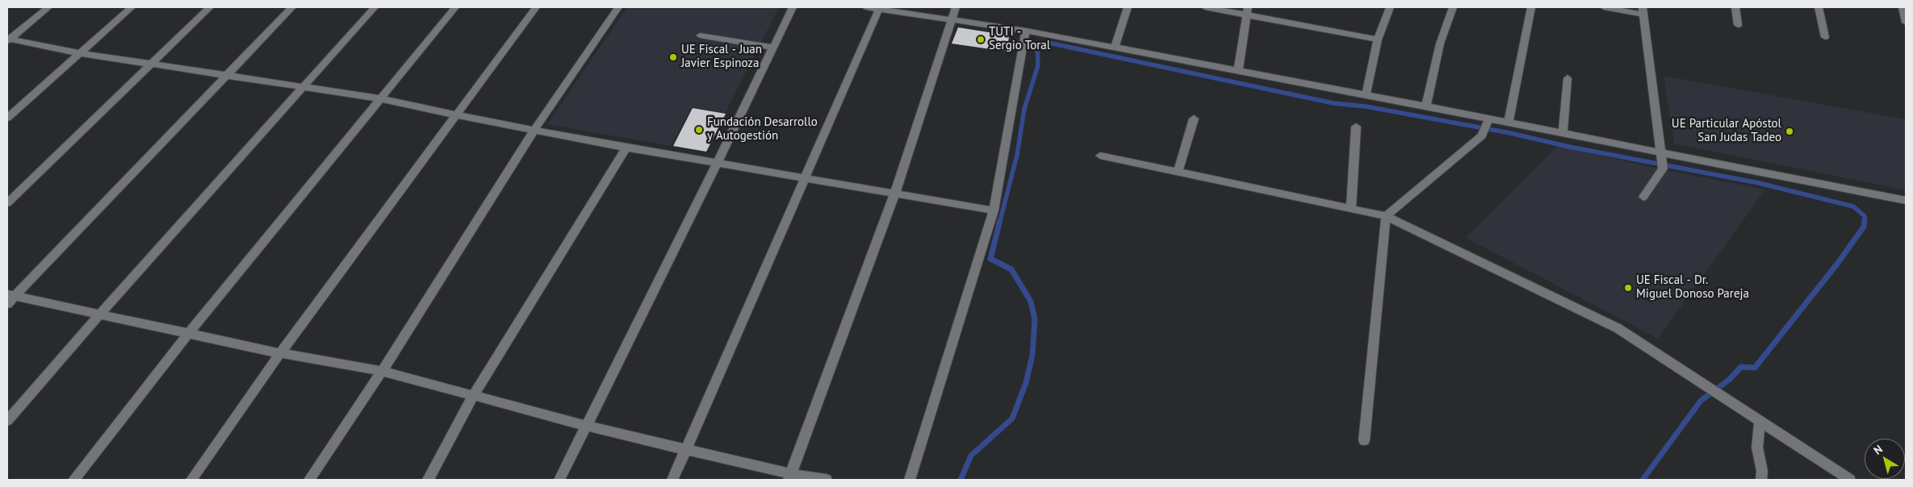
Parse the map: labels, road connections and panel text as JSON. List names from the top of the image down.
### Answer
{
  "places": [
    "TUTI - Sergio Toral",
    "UE Fiscal - Juan Javier Espinoza",
    "Fundación Desarrollo y Autogestión",
    "UE Particular Apóstol San Judas Tadeo",
    "UE Fiscal - Dr. Miguel Donoso Pareja"
  ],
  "north": "top left"
}
